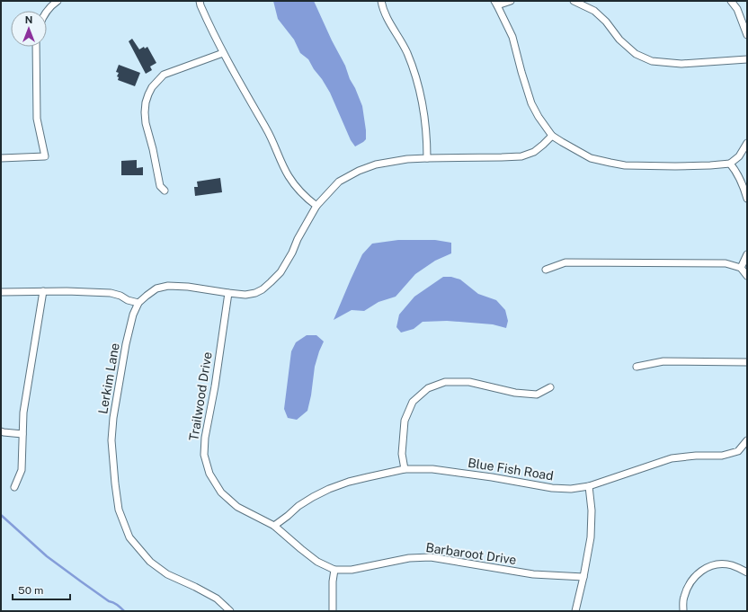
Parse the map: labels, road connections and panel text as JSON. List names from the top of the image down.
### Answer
{
  "streets": {
    "street": [
      "Lerkim Lane",
      "Trailwood Drive",
      "Blue Fish Road",
      "Barbaroot Drive"
    ]
  },
  "crossings": [
    ["Lerkim Lane", "Trailwood Drive"],
    ["Trailwood Drive", "Blue Fish Road"],
    ["Trailwood Drive", "Barbaroot Drive"]
  ],
  "scale_bar": "50 m",
  "north": "top"
}
